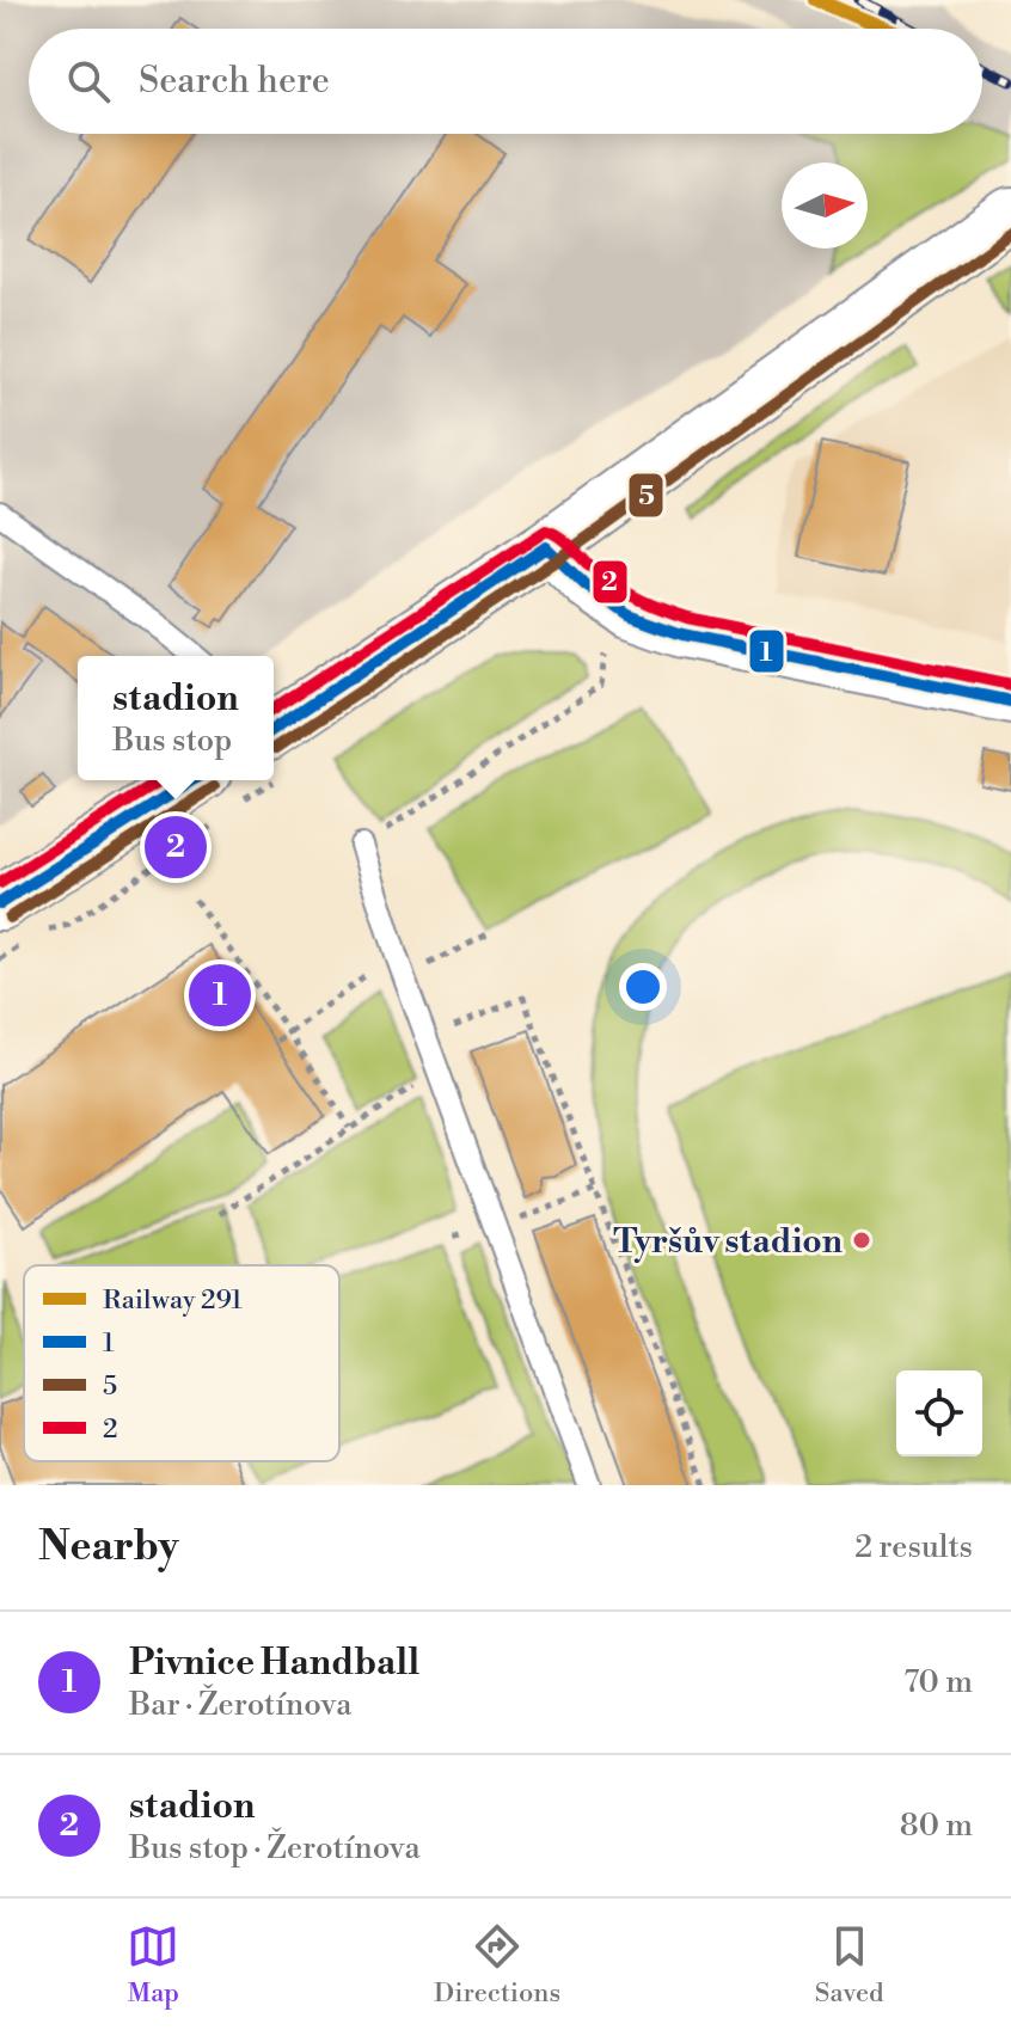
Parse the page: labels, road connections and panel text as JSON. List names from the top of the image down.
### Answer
{
  "places": ["Tyršův stadion"],
  "lines": [
    "rail line 291",
    "transit line 5",
    "transit line 2",
    "transit line 1"
  ],
  "legend": [
    "Railway 291",
    "1",
    "5",
    "2"
  ],
  "north": "right",
  "page": {
    "search": "Search here",
    "popup": ["stadion", "Bus stop"],
    "pins": ["2", "1"],
    "heading": ["Nearby", "2 results"],
    "list": [
      {
        "mark": "1",
        "name": "Pivnice Handball",
        "note": "Bar · Žerotínova",
        "value": "70 m"
      },
      {
        "mark": "2",
        "name": "stadion",
        "note": "Bus stop · Žerotínova",
        "value": "80 m"
      }
    ],
    "nav": ["Map", "Directions", "Saved"]
  }
}
